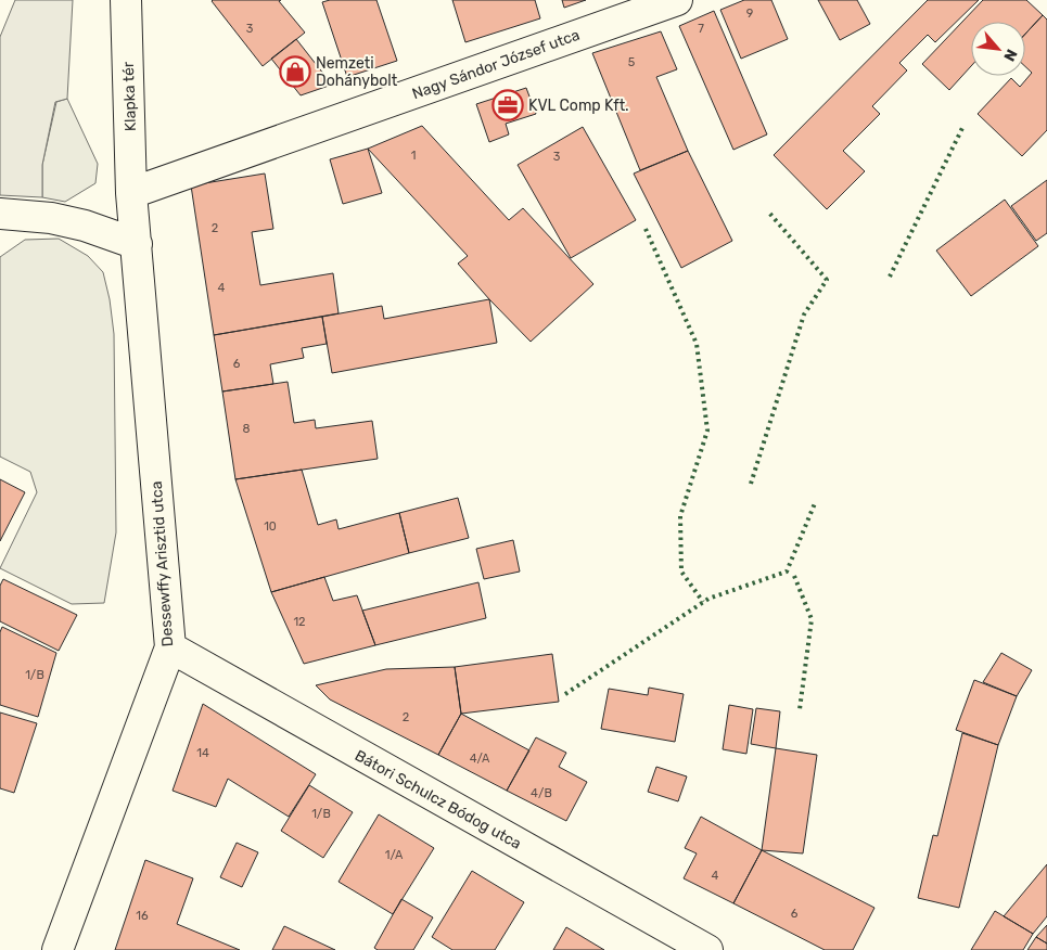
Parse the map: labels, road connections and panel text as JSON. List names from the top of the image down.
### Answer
{
  "streets": {
    "street": [
      "Nagy Sándor József utca",
      "Klapka tér",
      "Dessewffy Arisztid utca",
      "Bátori Schulcz Bódog utca"
    ]
  },
  "crossings": [
    ["Nagy Sándor József utca", "Klapka tér"],
    ["Nagy Sándor József utca", "Dessewffy Arisztid utca"],
    ["Klapka tér", "Dessewffy Arisztid utca"],
    ["Dessewffy Arisztid utca", "Bátori Schulcz Bódog utca"]
  ],
  "places": {
    "shop": ["Nemzeti Dohánybolt"],
    "office": ["KVL Comp Kft."]
  },
  "house_numbers": [
    "9",
    "3",
    "7",
    "5",
    "1",
    "3",
    "2",
    "4",
    "6",
    "8",
    "10",
    "12",
    "1/B",
    "2",
    "14",
    "4/A",
    "4/B",
    "1/B",
    "1/A",
    "4",
    "6",
    "16"
  ],
  "north": "bottom right"
}
